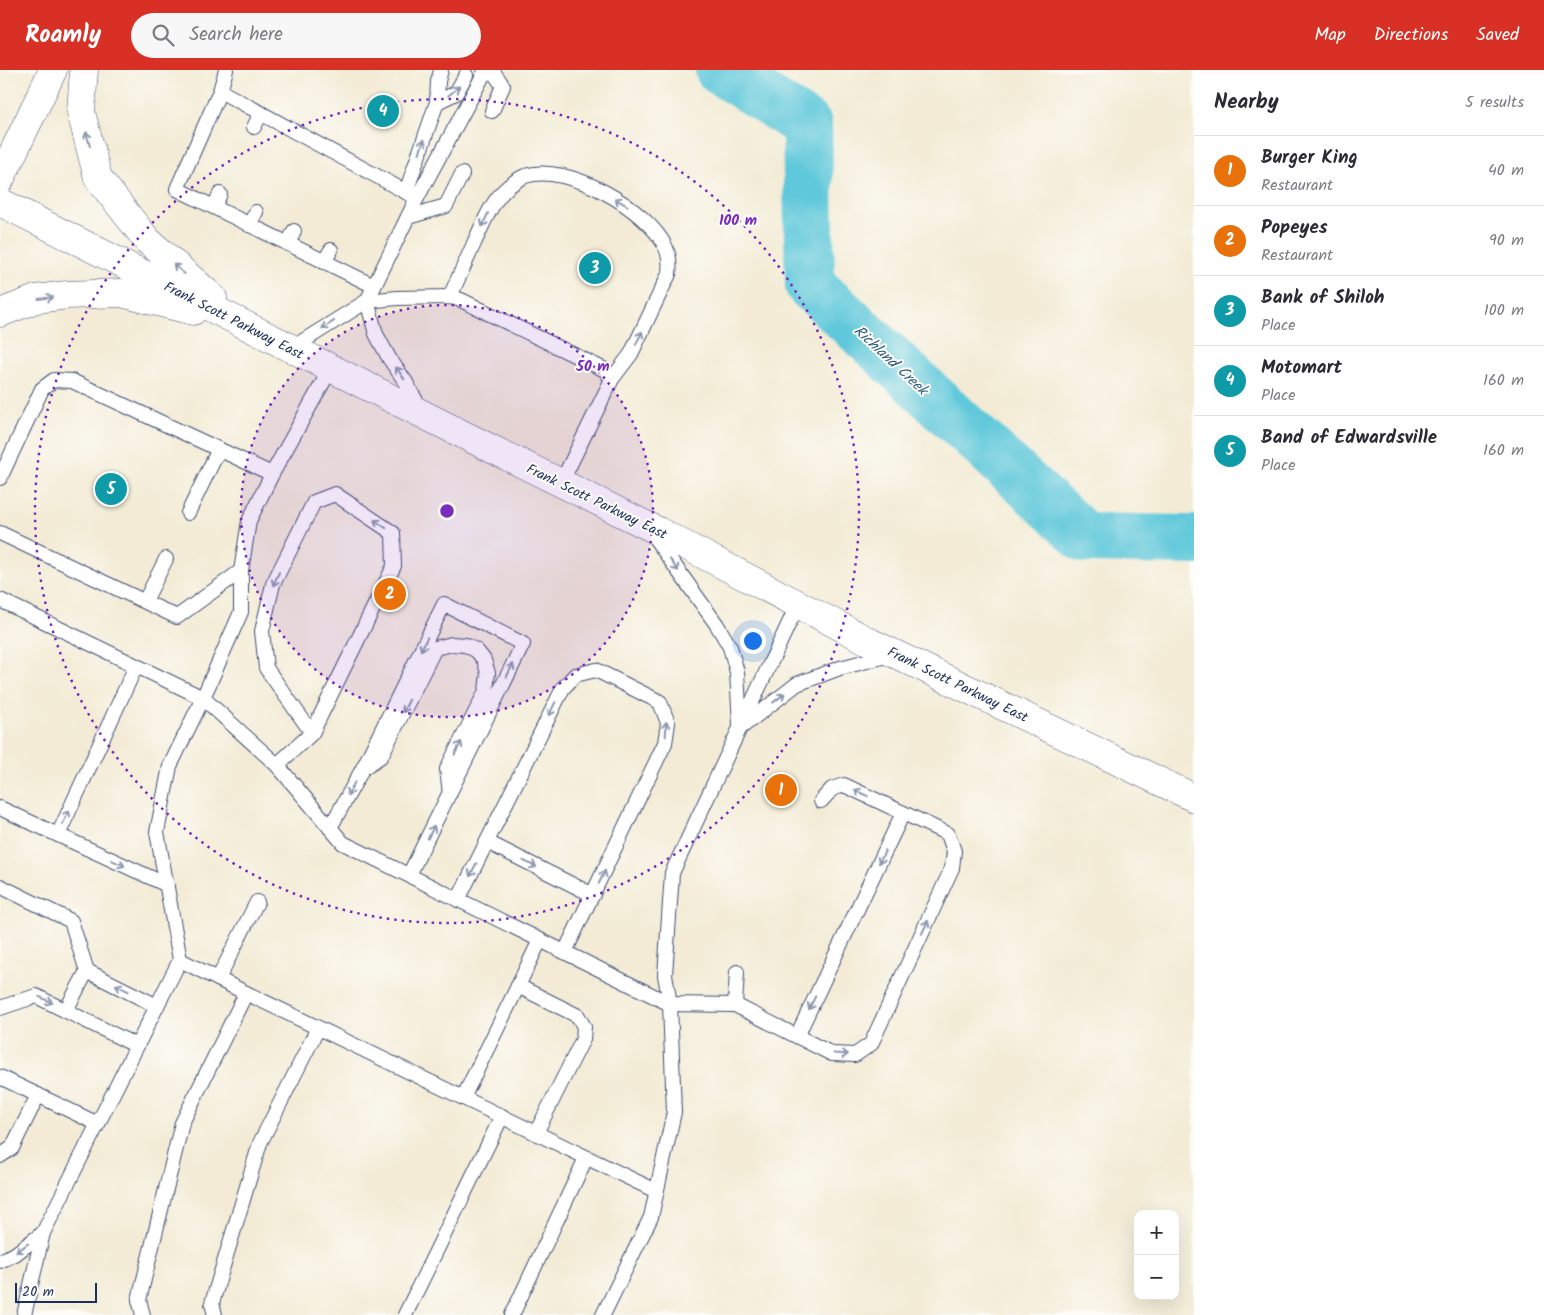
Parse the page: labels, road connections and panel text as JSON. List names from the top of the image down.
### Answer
{
  "streets": {
    "main road": ["Frank Scott Parkway East"]
  },
  "water": ["Richland Creek"],
  "scale_bar": "20 m",
  "page": {
    "header": "Roamly",
    "search": "Search here",
    "nav": ["Map", "Directions", "Saved"],
    "heading": ["Nearby", "5 results"],
    "pins": [
      "4",
      "3",
      "5",
      "2",
      "1"
    ],
    "list": [
      {
        "mark": "1",
        "name": "Burger King",
        "note": "Restaurant",
        "value": "40 m"
      },
      {
        "mark": "2",
        "name": "Popeyes",
        "note": "Restaurant",
        "value": "90 m"
      },
      {
        "mark": "3",
        "name": "Bank of Shiloh",
        "note": "Place",
        "value": "100 m"
      },
      {
        "mark": "4",
        "name": "Motomart",
        "note": "Place",
        "value": "160 m"
      },
      {
        "mark": "5",
        "name": "Band of Edwardsville",
        "note": "Place",
        "value": "160 m"
      }
    ],
    "map_buttons": ["+", "−"],
    "scale": "20 m"
  },
  "rings": ["100 m", "50 m"]
}
